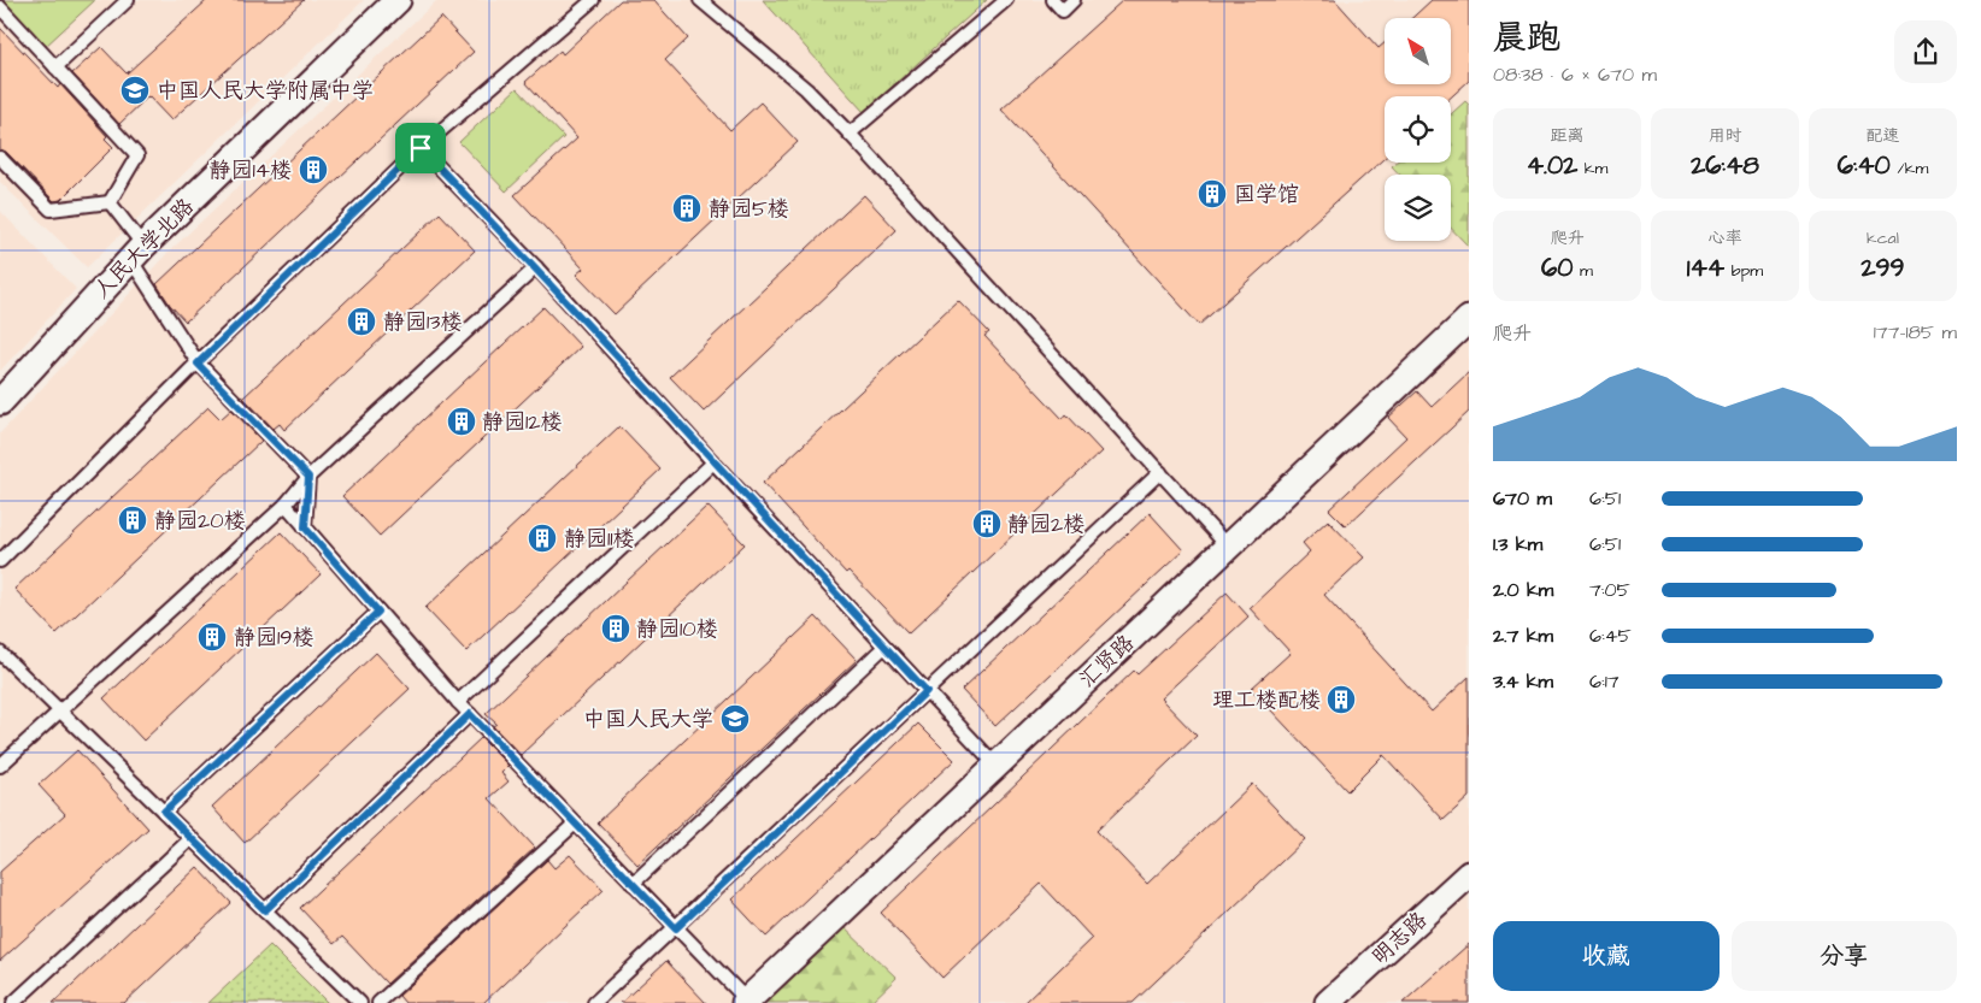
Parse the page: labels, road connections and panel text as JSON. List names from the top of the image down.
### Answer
{
  "streets": {
    "street": ["人民大学北路", "汇贤路", "明志路"]
  },
  "places": {
    "school or university": ["中国人民大学附属中学", "中国人民大学"],
    "building": [
      "静园14楼",
      "国学馆",
      "静园5楼",
      "静园13楼",
      "静园12楼",
      "静园20楼",
      "静园2楼",
      "静园11楼",
      "静园10楼",
      "静园19楼",
      "理工楼配楼"
    ]
  },
  "north": "top left",
  "page": {
    "heading": ["晨跑", "08:38 · 6 × 670 m"],
    "stats": [
      ["距离", "4.02 km"],
      ["用时", "26:48"],
      ["配速", "6:40 /km"],
      ["爬升", "60 m"],
      ["心率", "144 bpm"],
      ["kcal", "299"]
    ],
    "chart": ["爬升", "177–185 m"],
    "list": [
      {
        "name": "670 m",
        "note": "6:51"
      },
      {
        "name": "1.3 km",
        "note": "6:51"
      },
      {
        "name": "2.0 km",
        "note": "7:05"
      },
      {
        "name": "2.7 km",
        "note": "6:45"
      },
      {
        "name": "3.4 km",
        "note": "6:17"
      }
    ],
    "buttons": ["收藏", "分享"]
  }
}
